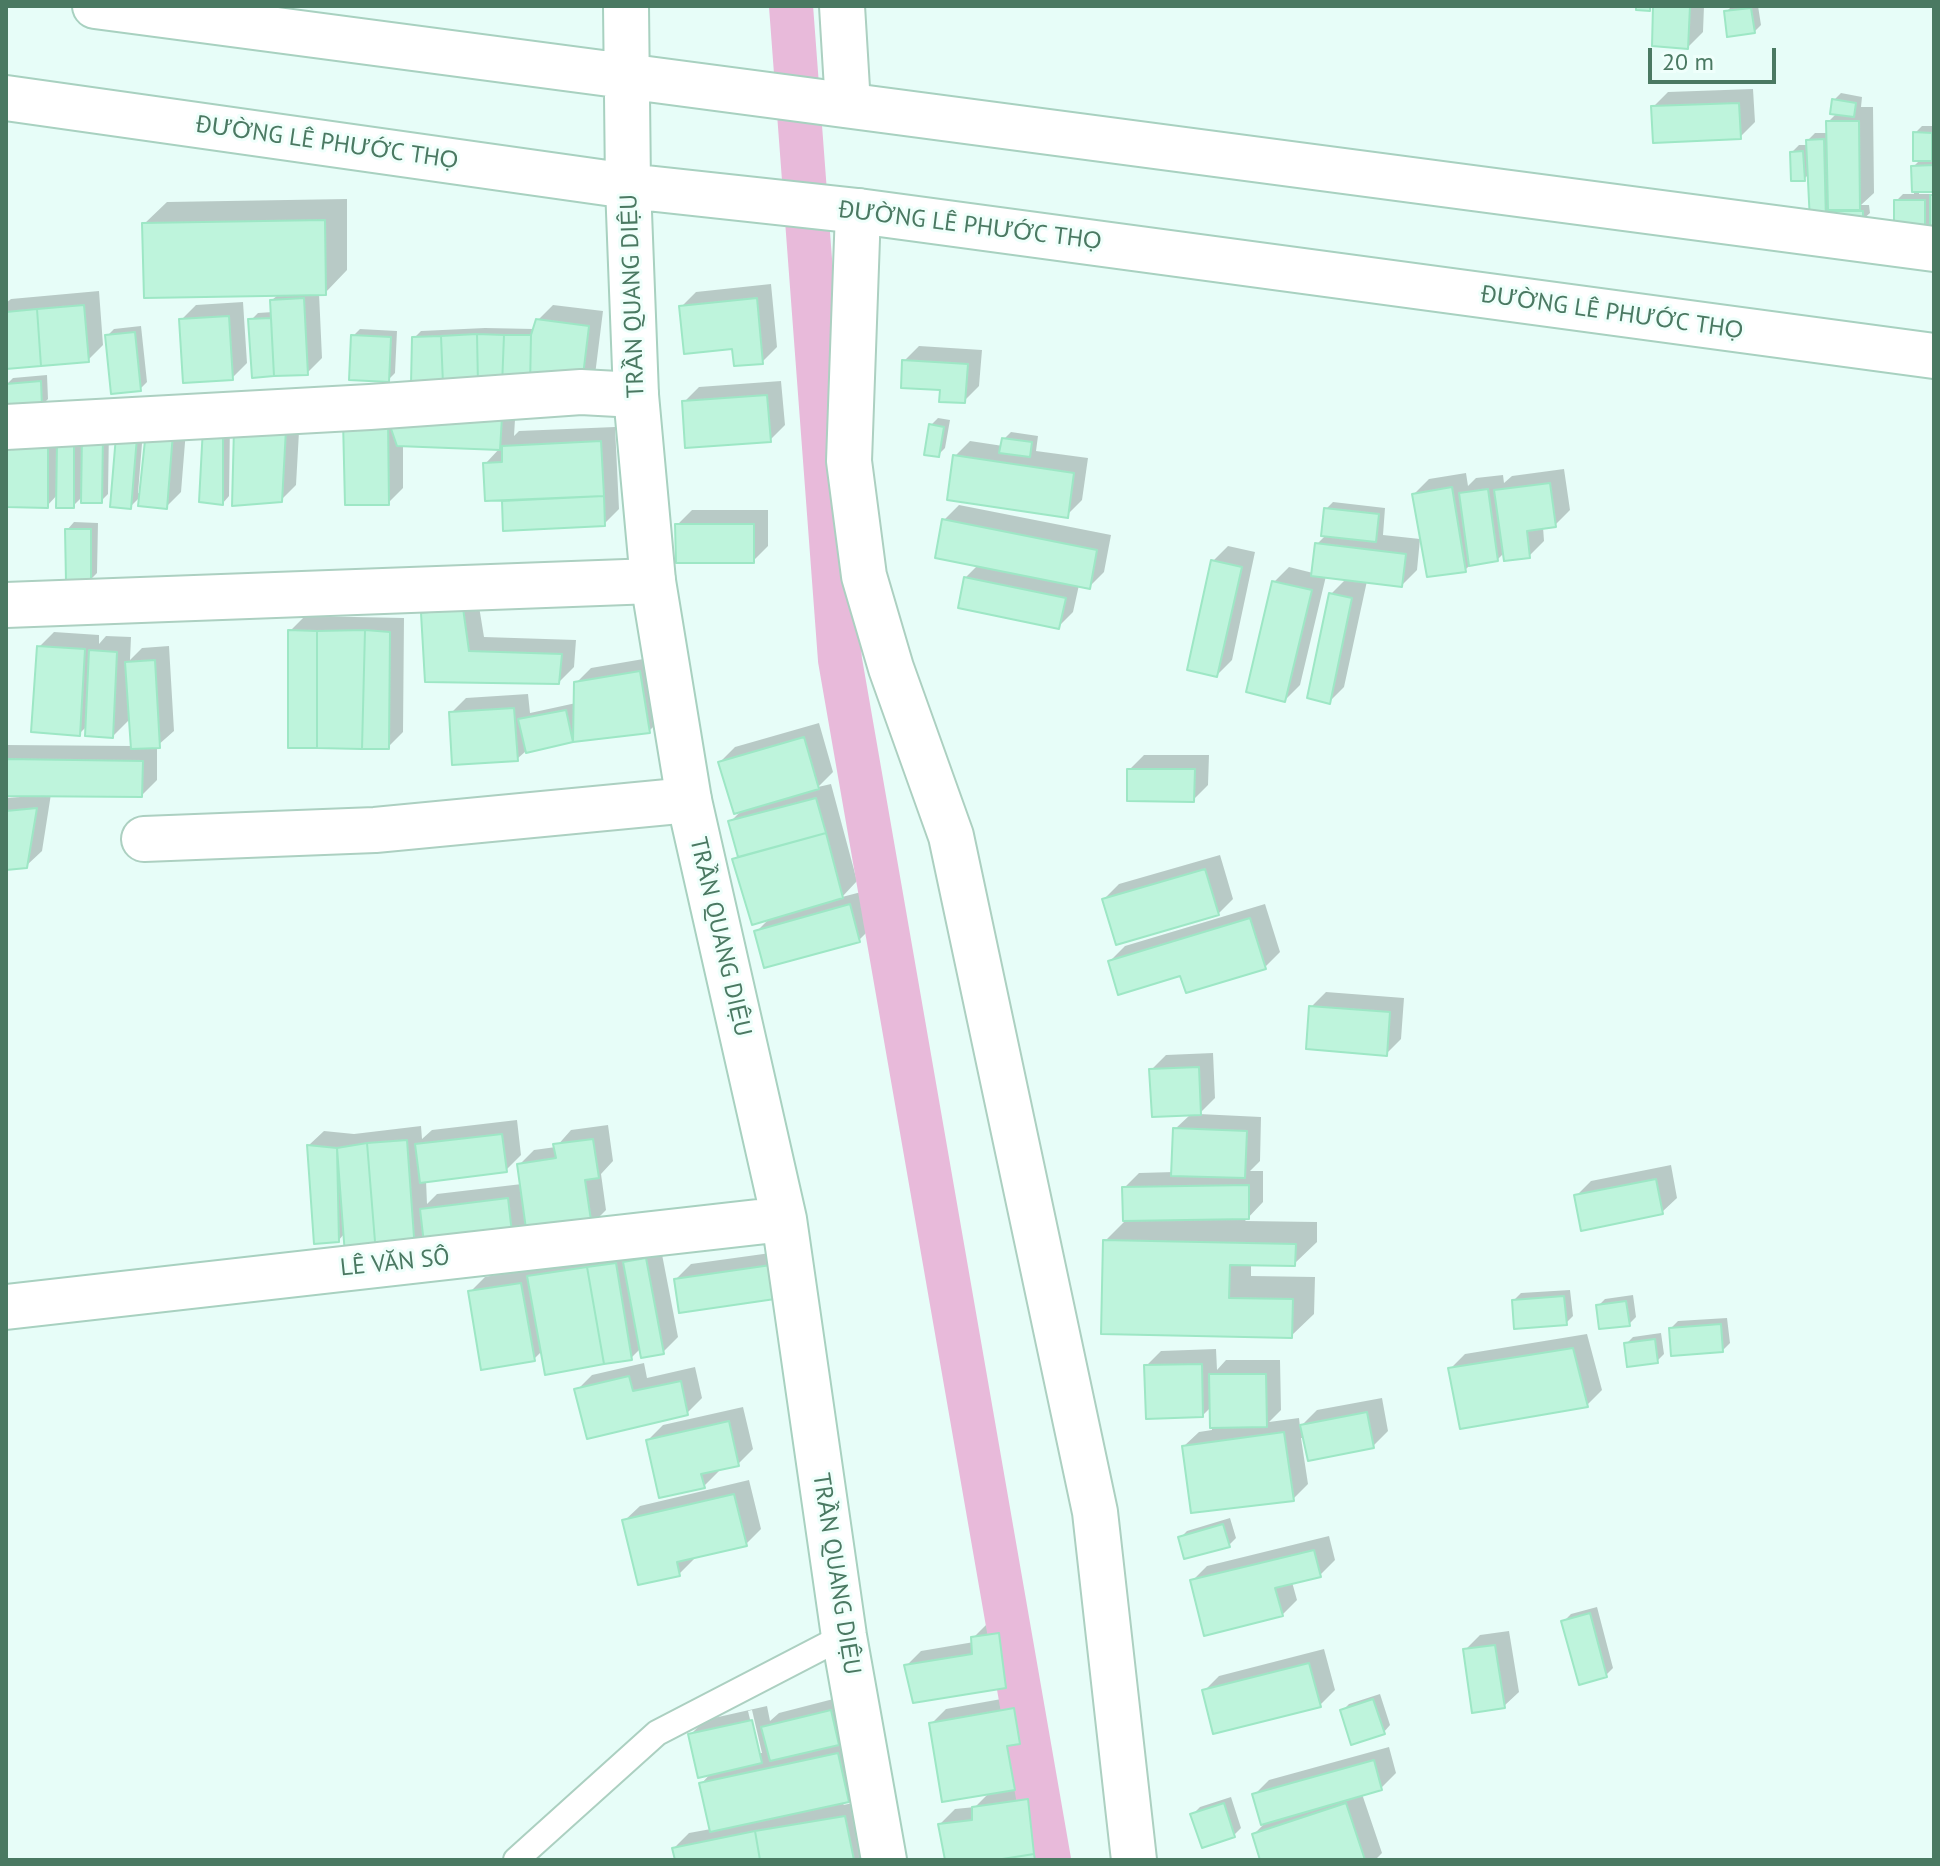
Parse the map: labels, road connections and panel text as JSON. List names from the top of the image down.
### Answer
{
  "streets": {
    "street": ["ĐƯỜNG LÊ PHƯỚC THỌ", "TRẦN QUANG DIỆU", "LÊ VĂN SÔ"]
  },
  "crossings": [
    ["ĐƯỜNG LÊ PHƯỚC THỌ", "TRẦN QUANG DIỆU"],
    ["TRẦN QUANG DIỆU", "LÊ VĂN SÔ"]
  ],
  "scale_bar": "20 m"
}
